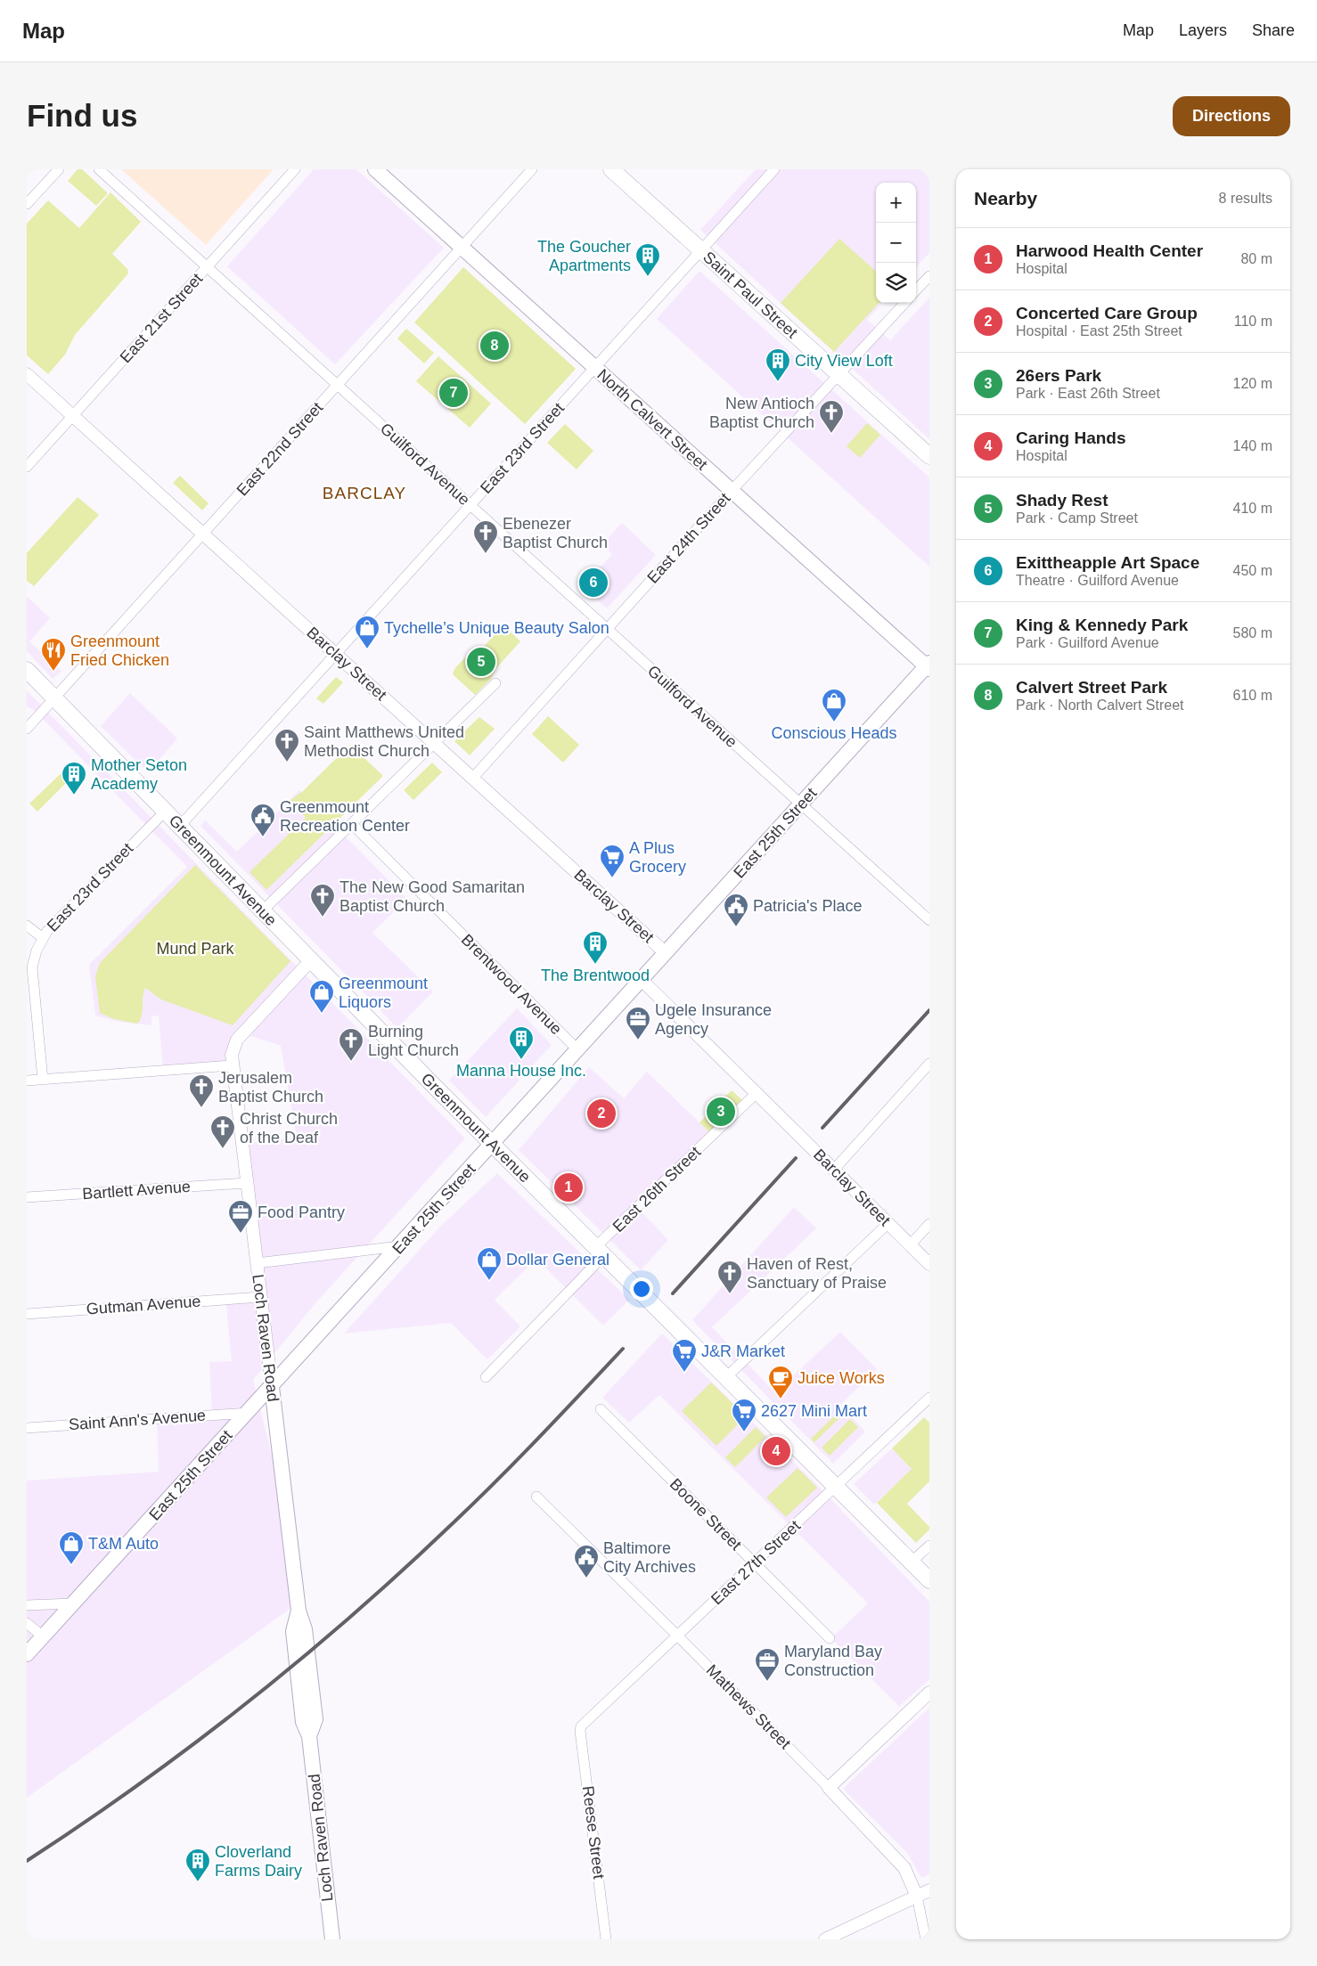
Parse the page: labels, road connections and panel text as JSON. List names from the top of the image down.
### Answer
{
  "streets": {
    "main road": [
      "Saint Paul Street",
      "North Calvert Street",
      "East 25th Street",
      "Greenmount Avenue",
      "Loch Raven Road"
    ],
    "street": [
      "East 21st Street",
      "East 23rd Street",
      "East 22nd Street",
      "Guilford Avenue",
      "East 24th Street",
      "Barclay Street",
      "Brentwood Avenue",
      "East 26th Street",
      "Bartlett Avenue",
      "Gutman Avenue",
      "Saint Ann's Avenue",
      "Boone Street",
      "East 27th Street",
      "Mathews Street",
      "Reese Street"
    ]
  },
  "crossings": [
    ["Saint Paul Street", "East 23rd Street"],
    ["Saint Paul Street", "East 24th Street"],
    ["East 21st Street", "Guilford Avenue"],
    ["East 21st Street", "Barclay Street"],
    ["North Calvert Street", "East 23rd Street"],
    ["North Calvert Street", "East 22nd Street"],
    ["North Calvert Street", "East 24th Street"],
    ["North Calvert Street", "East 25th Street"],
    ["East 23rd Street", "Guilford Avenue"],
    ["East 23rd Street", "Barclay Street"],
    ["East 23rd Street", "Greenmount Avenue"],
    ["East 22nd Street", "Guilford Avenue"],
    ["East 22nd Street", "Barclay Street"],
    ["East 22nd Street", "Greenmount Avenue"],
    ["Guilford Avenue", "East 24th Street"],
    ["Guilford Avenue", "East 25th Street"],
    ["East 24th Street", "Barclay Street"],
    ["Barclay Street", "East 25th Street"],
    ["Barclay Street", "East 26th Street"],
    ["East 25th Street", "Greenmount Avenue"],
    ["East 25th Street", "Brentwood Avenue"],
    ["East 25th Street", "Loch Raven Road"],
    ["East 25th Street", "Saint Ann's Avenue"],
    ["Greenmount Avenue", "East 26th Street"],
    ["Greenmount Avenue", "East 27th Street"],
    ["Bartlett Avenue", "Loch Raven Road"],
    ["Gutman Avenue", "Loch Raven Road"],
    ["Boone Street", "East 27th Street"],
    ["East 27th Street", "Mathews Street"],
    ["East 27th Street", "Reese Street"]
  ],
  "districts": ["BARCLAY"],
  "parks": ["Mund Park"],
  "places": {
    "building": [
      "The Goucher Apartments",
      "City View Loft",
      "Mother Seton Academy",
      "The Brentwood",
      "Manna House Inc.",
      "Cloverland Farms Dairy"
    ],
    "church": [
      "New Antioch Baptist Church",
      "Ebenezer Baptist Church",
      "Saint Matthews United Methodist Church",
      "The New Good Samaritan Baptist Church",
      "Burning Light Church",
      "Jerusalem Baptist Church",
      "Christ Church of the Deaf",
      "Haven of Rest, Sanctuary of Praise"
    ],
    "shop": [
      "Tychelle’s Unique Beauty Salon",
      "Conscious Heads",
      "Greenmount Liquors",
      "Dollar General",
      "T&M Auto"
    ],
    "restaurant": ["Greenmount Fried Chicken"],
    "public building": ["Greenmount Recreation Center", "Patricia's Place", "Baltimore City Archives"],
    "supermarket": ["A Plus Grocery", "J&R Market", "2627 Mini Mart"],
    "office": ["Ugele Insurance Agency", "Food Pantry", "Maryland Bay Construction"],
    "cafe": ["Juice Works"]
  },
  "page": {
    "header": "Map",
    "nav": ["Map", "Layers", "Share"],
    "buttons": "Directions",
    "title": "Find us",
    "heading": ["Nearby", "8 results"],
    "map_buttons": ["+", "−"],
    "list": [
      {
        "mark": "1",
        "name": "Harwood Health Center",
        "note": "Hospital",
        "value": "80 m"
      },
      {
        "mark": "2",
        "name": "Concerted Care Group",
        "note": "Hospital · East 25th Street",
        "value": "110 m"
      },
      {
        "mark": "3",
        "name": "26ers Park",
        "note": "Park · East 26th Street",
        "value": "120 m"
      },
      {
        "mark": "4",
        "name": "Caring Hands",
        "note": "Hospital",
        "value": "140 m"
      },
      {
        "mark": "5",
        "name": "Shady Rest",
        "note": "Park · Camp Street",
        "value": "410 m"
      },
      {
        "mark": "6",
        "name": "Exittheapple Art Space",
        "note": "Theatre · Guilford Avenue",
        "value": "450 m"
      },
      {
        "mark": "7",
        "name": "King & Kennedy Park",
        "note": "Park · Guilford Avenue",
        "value": "580 m"
      },
      {
        "mark": "8",
        "name": "Calvert Street Park",
        "note": "Park · North Calvert Street",
        "value": "610 m"
      }
    ],
    "pins": [
      "8",
      "7",
      "6",
      "5",
      "3",
      "2",
      "1",
      "4"
    ]
  }
}
